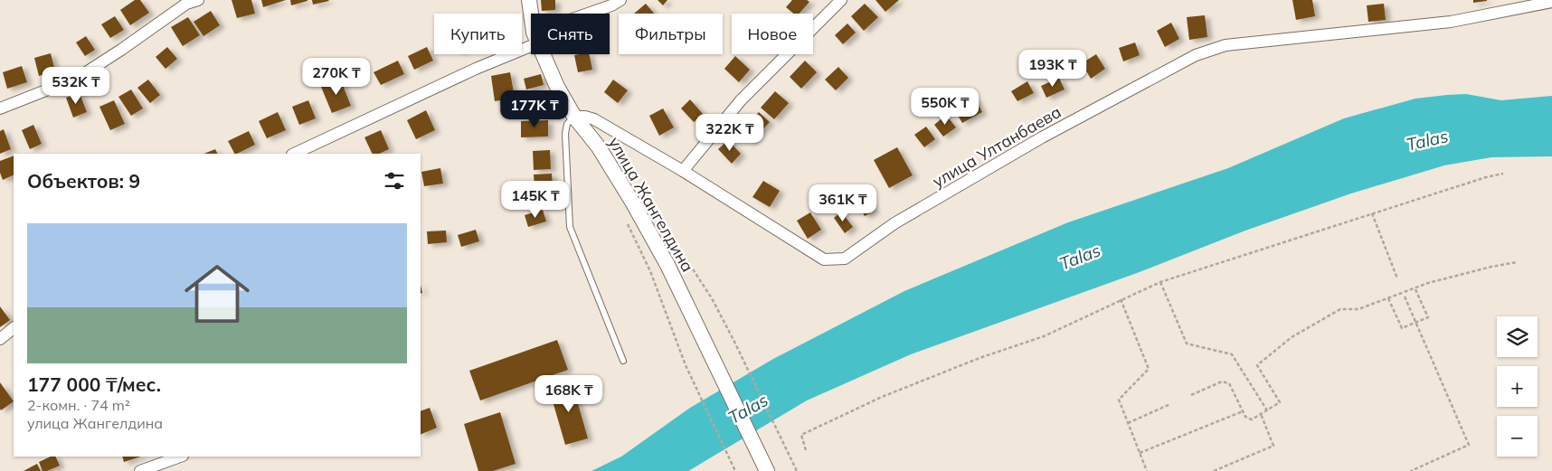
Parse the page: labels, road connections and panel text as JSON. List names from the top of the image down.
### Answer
{
  "streets": {
    "street": ["улица Ултанбаева", "улица Жангелдина"]
  },
  "crossings": [
    ["улица Ултанбаева", "улица Жангелдина"]
  ],
  "water": ["Talas"],
  "page": {
    "chip": [
      "Купить",
      "Снять",
      "Фильтры",
      "Новое"
    ],
    "price": [
      "193K ₸",
      "270K ₸",
      "532K ₸",
      "550K ₸",
      "177K ₸",
      "322K ₸",
      "145K ₸",
      "361K ₸",
      "168K ₸"
    ],
    "heading": "Объектов: 9",
    "list": [
      {
        "name": "177 000 ₸/мес.",
        "note": "2-комн. · 74 m² · улица Жангелдина"
      }
    ],
    "map_buttons": ["+", "−"]
  }
}
